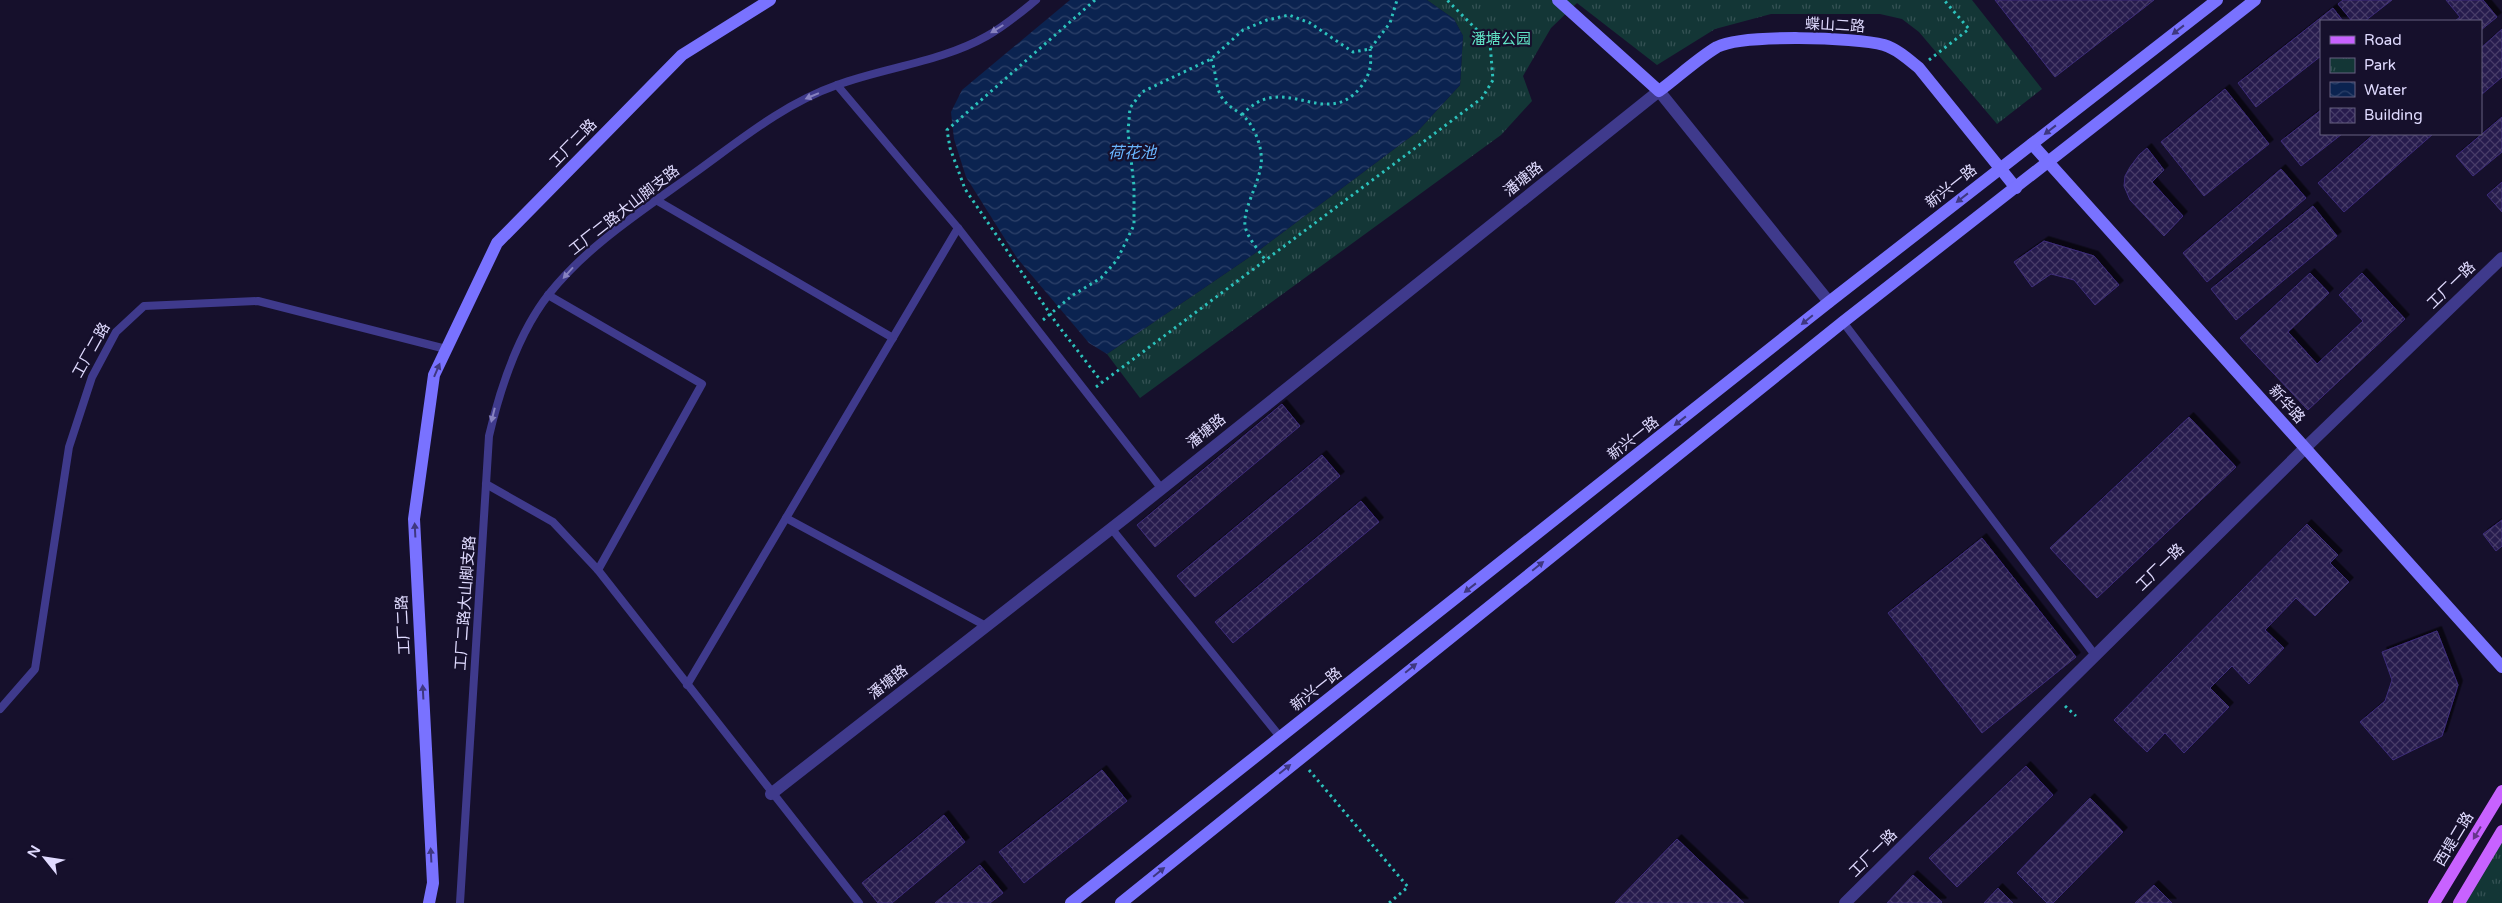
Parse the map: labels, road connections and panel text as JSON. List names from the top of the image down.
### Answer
{
  "streets": {
    "main road": [
      "蝶山二路",
      "工厂二路",
      "新兴一路",
      "新华路",
      "西堤二路"
    ],
    "street": ["潘塘路", "工厂一路"],
    "lane": ["工厂二路大山脚支路"]
  },
  "crossings": [
    ["蝶山二路", "潘塘路"],
    ["蝶山二路", "新兴一路"],
    ["新兴一路", "新华路"],
    ["工厂一路", "新华路"]
  ],
  "one_way": ["工厂二路大山脚支路"],
  "water": ["荷花池"],
  "parks": ["潘塘公园"],
  "legend": [
    "Road",
    "Park",
    "Water",
    "Building"
  ],
  "north": "top left"
}
